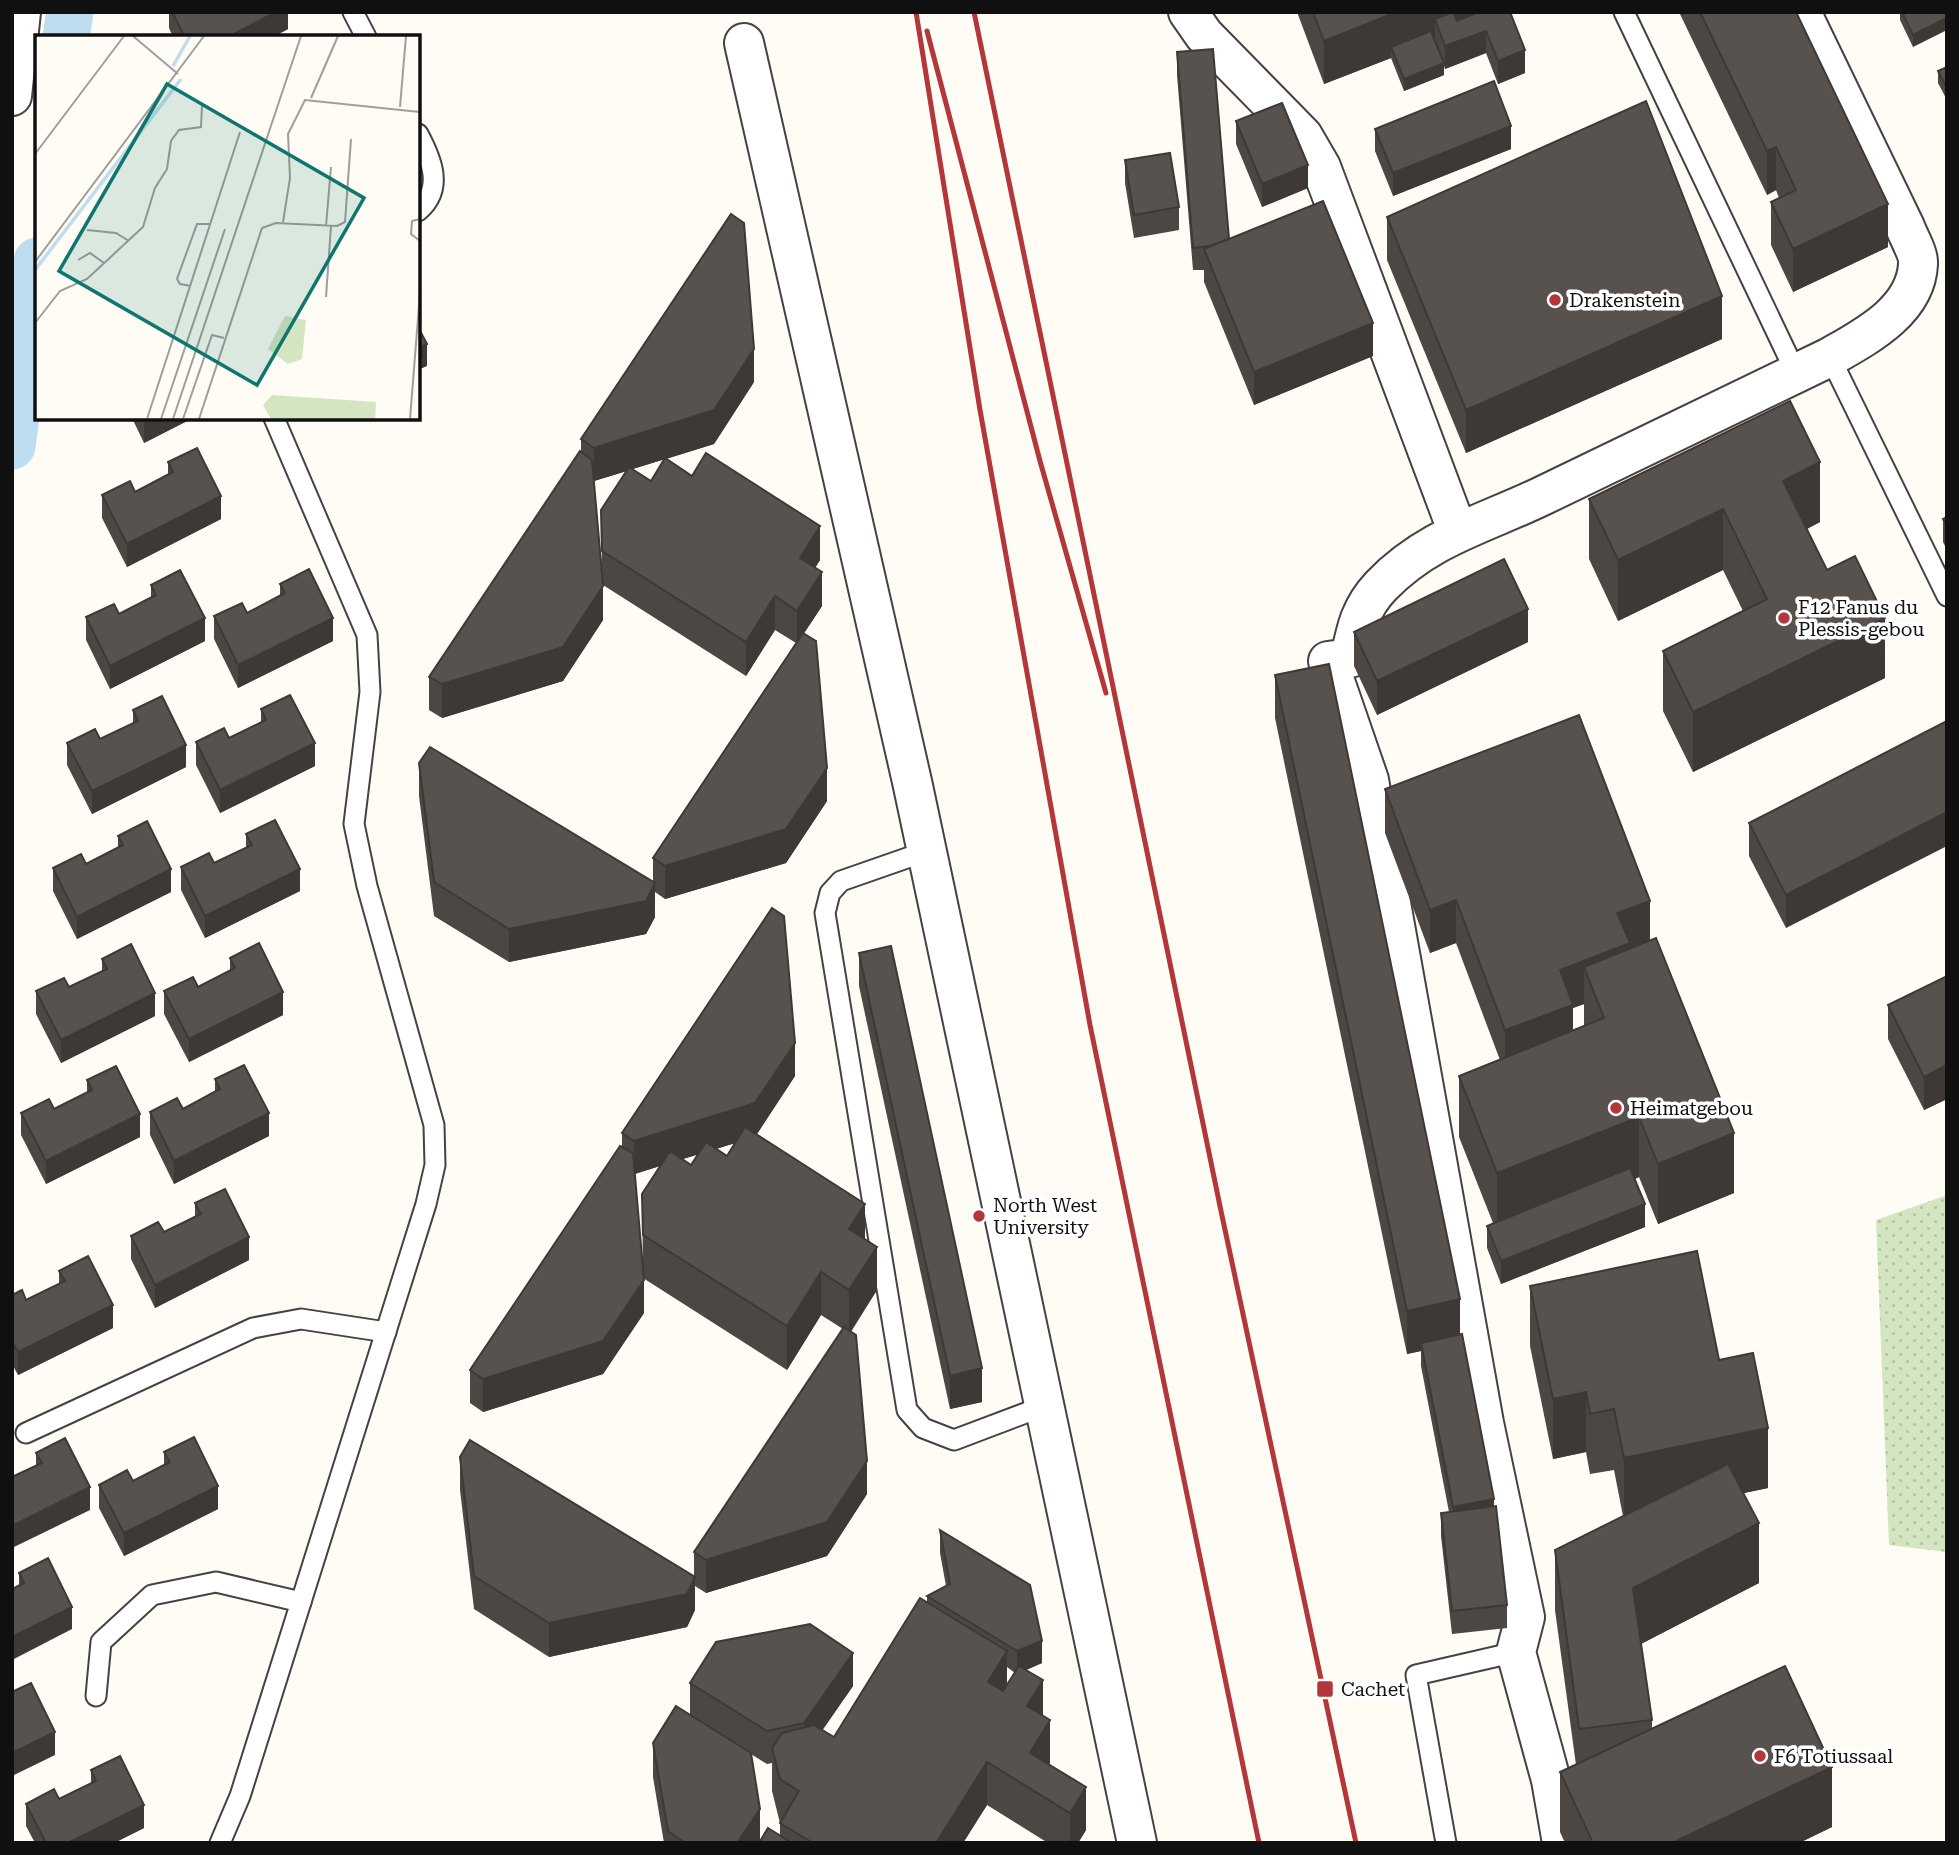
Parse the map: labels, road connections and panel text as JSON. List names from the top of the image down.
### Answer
{
  "places": {
    "other": [
      "Drakenstein",
      "F12 Fanus du Plessis-gebou",
      "Heimatgebou",
      "North West University",
      "F6 Totiussaal"
    ],
    "transit": ["Cachet"]
  }
}
